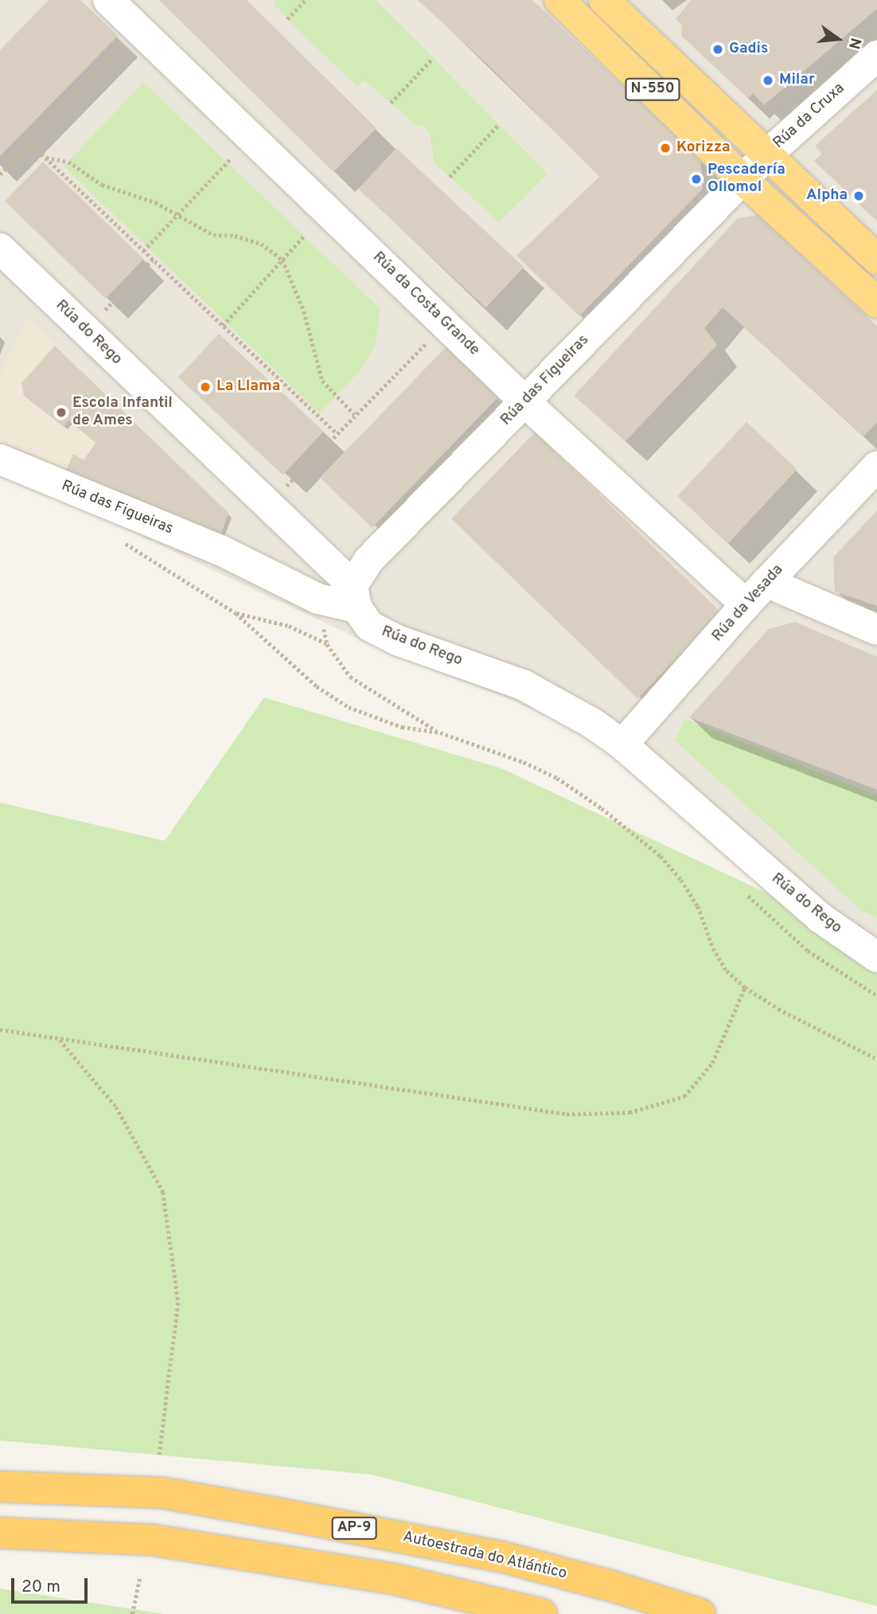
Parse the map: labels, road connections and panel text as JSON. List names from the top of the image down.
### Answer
{
  "streets": {
    "highway": ["N-550", "AP-9", "Autoestrada do Atlántico"],
    "street": [
      "Rúa da Cruxa",
      "Rúa da Costa Grande",
      "Rúa do Rego",
      "Rúa das Figueiras",
      "Rúa da Vesada"
    ]
  },
  "crossings": [
    ["N-550", "Rúa da Cruxa"],
    ["N-550", "Rúa das Figueiras"],
    ["Rúa da Cruxa", "Rúa das Figueiras"],
    ["Rúa da Costa Grande", "Rúa das Figueiras"],
    ["Rúa da Costa Grande", "Rúa da Vesada"],
    ["Rúa do Rego", "Rúa das Figueiras"],
    ["Rúa do Rego", "Rúa da Vesada"]
  ],
  "places": [
    "Gadis",
    "Milar",
    "Korizza",
    "Pescadería Ollomol",
    "Alpha",
    "La Llama",
    "Escola Infantil de Ames"
  ],
  "scale_bar": "20 m",
  "north": "right"
}
